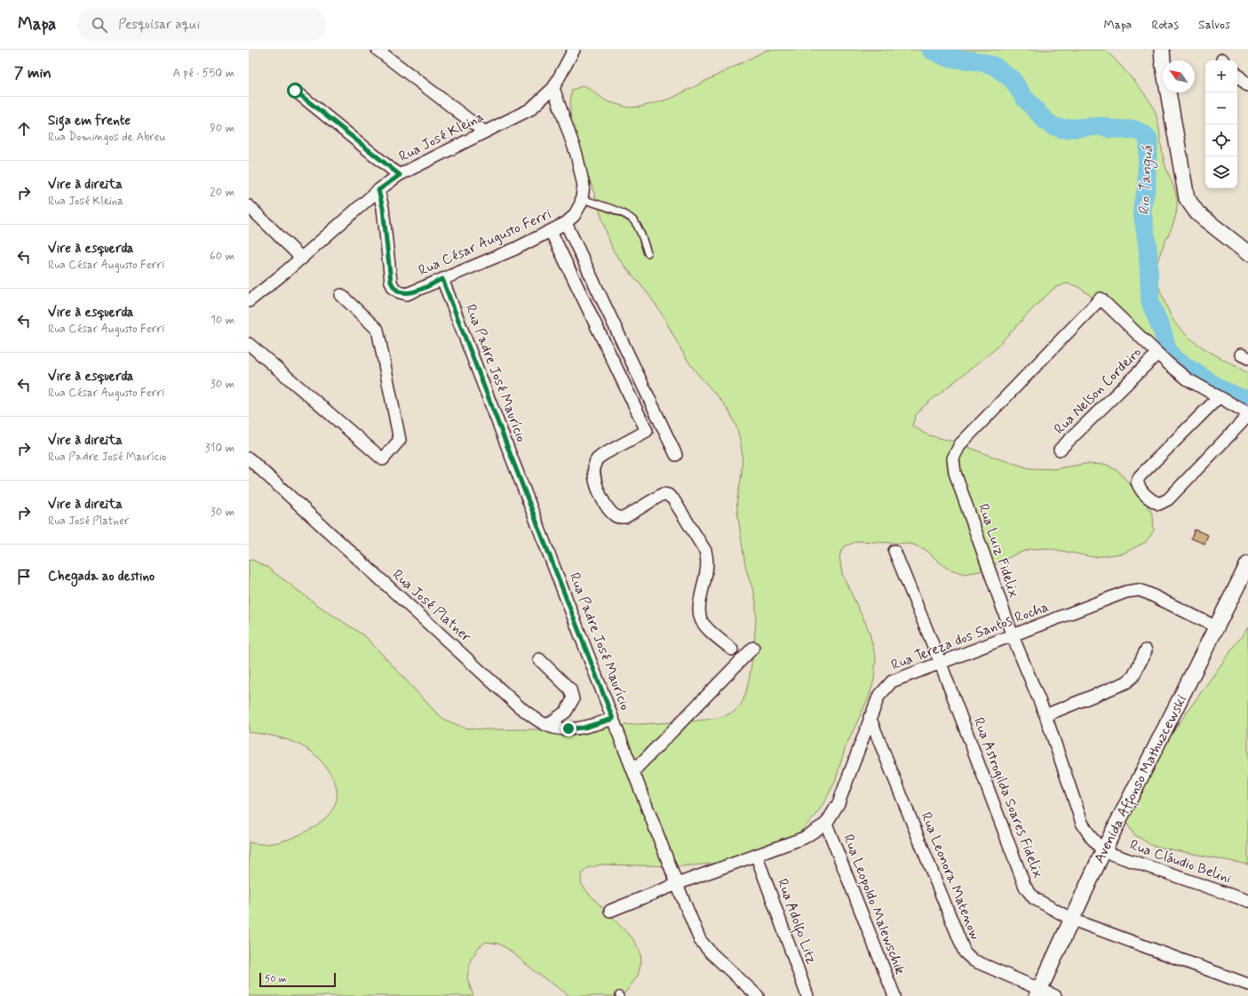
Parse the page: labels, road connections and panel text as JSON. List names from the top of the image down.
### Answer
{
  "streets": {
    "street": [
      "Rua José Kleina",
      "Rua César Augusto Ferri",
      "Rua Padre José Maurício",
      "Rua Nelson Cordeiro",
      "Rua Luiz Fidelix",
      "Rua José Platner",
      "Rua Tereza dos Santos Rocha",
      "Avenida Affonso Mathuzcewski",
      "Rua Astrogilda Soares Fidelix",
      "Rua Cláudio Belini",
      "Rua Leonora Matenow",
      "Rua Leopoldo Malewschik",
      "Rua Adolfo Litz"
    ]
  },
  "crossings": [
    ["Rua José Kleina", "Rua César Augusto Ferri"],
    ["Rua César Augusto Ferri", "Rua Padre José Maurício"],
    ["Rua Padre José Maurício", "Rua José Platner"],
    ["Rua Padre José Maurício", "Rua Tereza dos Santos Rocha"],
    ["Rua Nelson Cordeiro", "Rua Luiz Fidelix"],
    ["Rua Luiz Fidelix", "Rua Tereza dos Santos Rocha"],
    ["Rua Luiz Fidelix", "Avenida Affonso Mathuzcewski"],
    ["Rua Luiz Fidelix", "Rua Cláudio Belini"],
    ["Rua Tereza dos Santos Rocha", "Avenida Affonso Mathuzcewski"],
    ["Rua Tereza dos Santos Rocha", "Rua Astrogilda Soares Fidelix"],
    ["Rua Tereza dos Santos Rocha", "Rua Leonora Matenow"],
    ["Rua Tereza dos Santos Rocha", "Rua Leopoldo Malewschik"],
    ["Rua Tereza dos Santos Rocha", "Rua Adolfo Litz"],
    ["Avenida Affonso Mathuzcewski", "Rua Astrogilda Soares Fidelix"],
    ["Avenida Affonso Mathuzcewski", "Rua Cláudio Belini"],
    ["Avenida Affonso Mathuzcewski", "Rua Leonora Matenow"]
  ],
  "water": ["Rio Tanguá"],
  "scale_bar": "50 m",
  "north": "top left",
  "page": {
    "header": "Mapa",
    "search": "Pesquisar aqui",
    "nav": ["Mapa", "Rotas", "Salvos"],
    "heading": ["7 min", "A pé · 550 m"],
    "map_buttons": ["+", "−"],
    "list": [
      ["Siga em frente", "Rua Domingos de Abreu", "90 m"],
      ["Vire à direita", "Rua José Kleina", "20 m"],
      ["Vire à esquerda", "Rua César Augusto Ferri", "60 m"],
      ["Vire à esquerda", "Rua César Augusto Ferri", "10 m"],
      ["Vire à esquerda", "Rua César Augusto Ferri", "30 m"],
      ["Vire à direita", "Rua Padre José Maurício", "310 m"],
      ["Vire à direita", "Rua José Platner", "30 m"],
      "Chegada ao destino"
    ],
    "scale": "50 m"
  }
}
